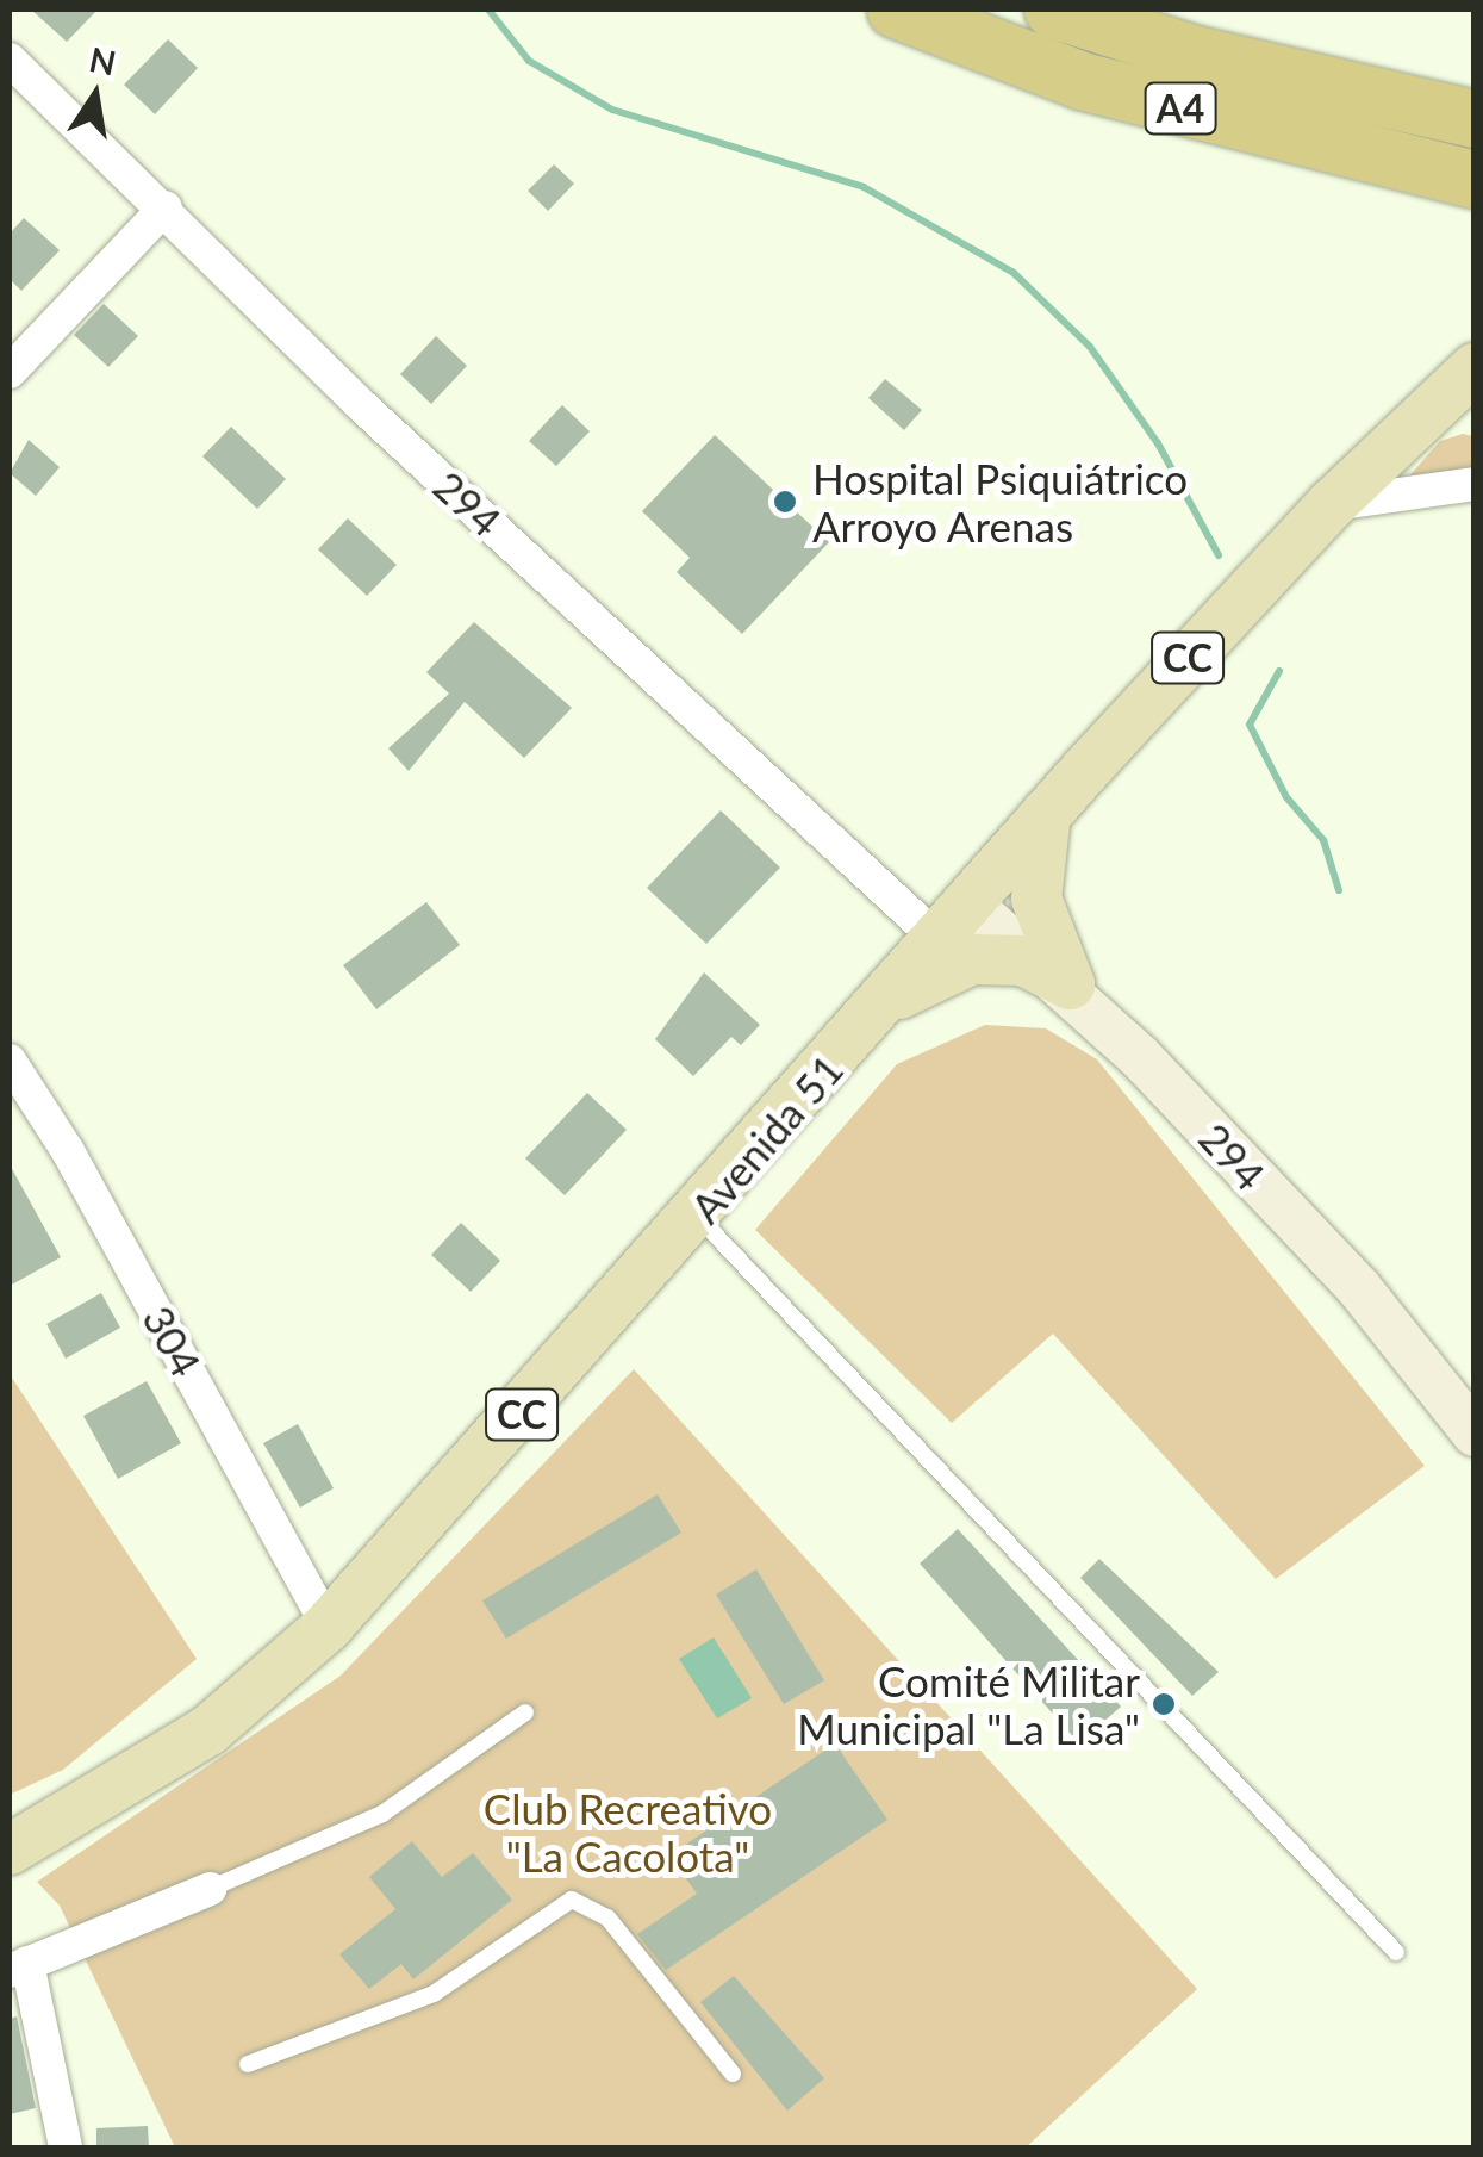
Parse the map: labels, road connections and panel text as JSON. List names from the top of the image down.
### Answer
{
  "streets": {
    "highway": ["A4"],
    "main road": ["294", "CC", "Avenida 51"],
    "street": ["304"]
  },
  "crossings": [
    ["294", "Avenida 51"],
    ["Avenida 51", "304"]
  ],
  "parks": ["Club Recreativo \"La Cacolota\""],
  "places": ["Hospital Psiquiátrico Arroyo Arenas", "Comité Militar Municipal \"La Lisa\""],
  "north": "top"
}
